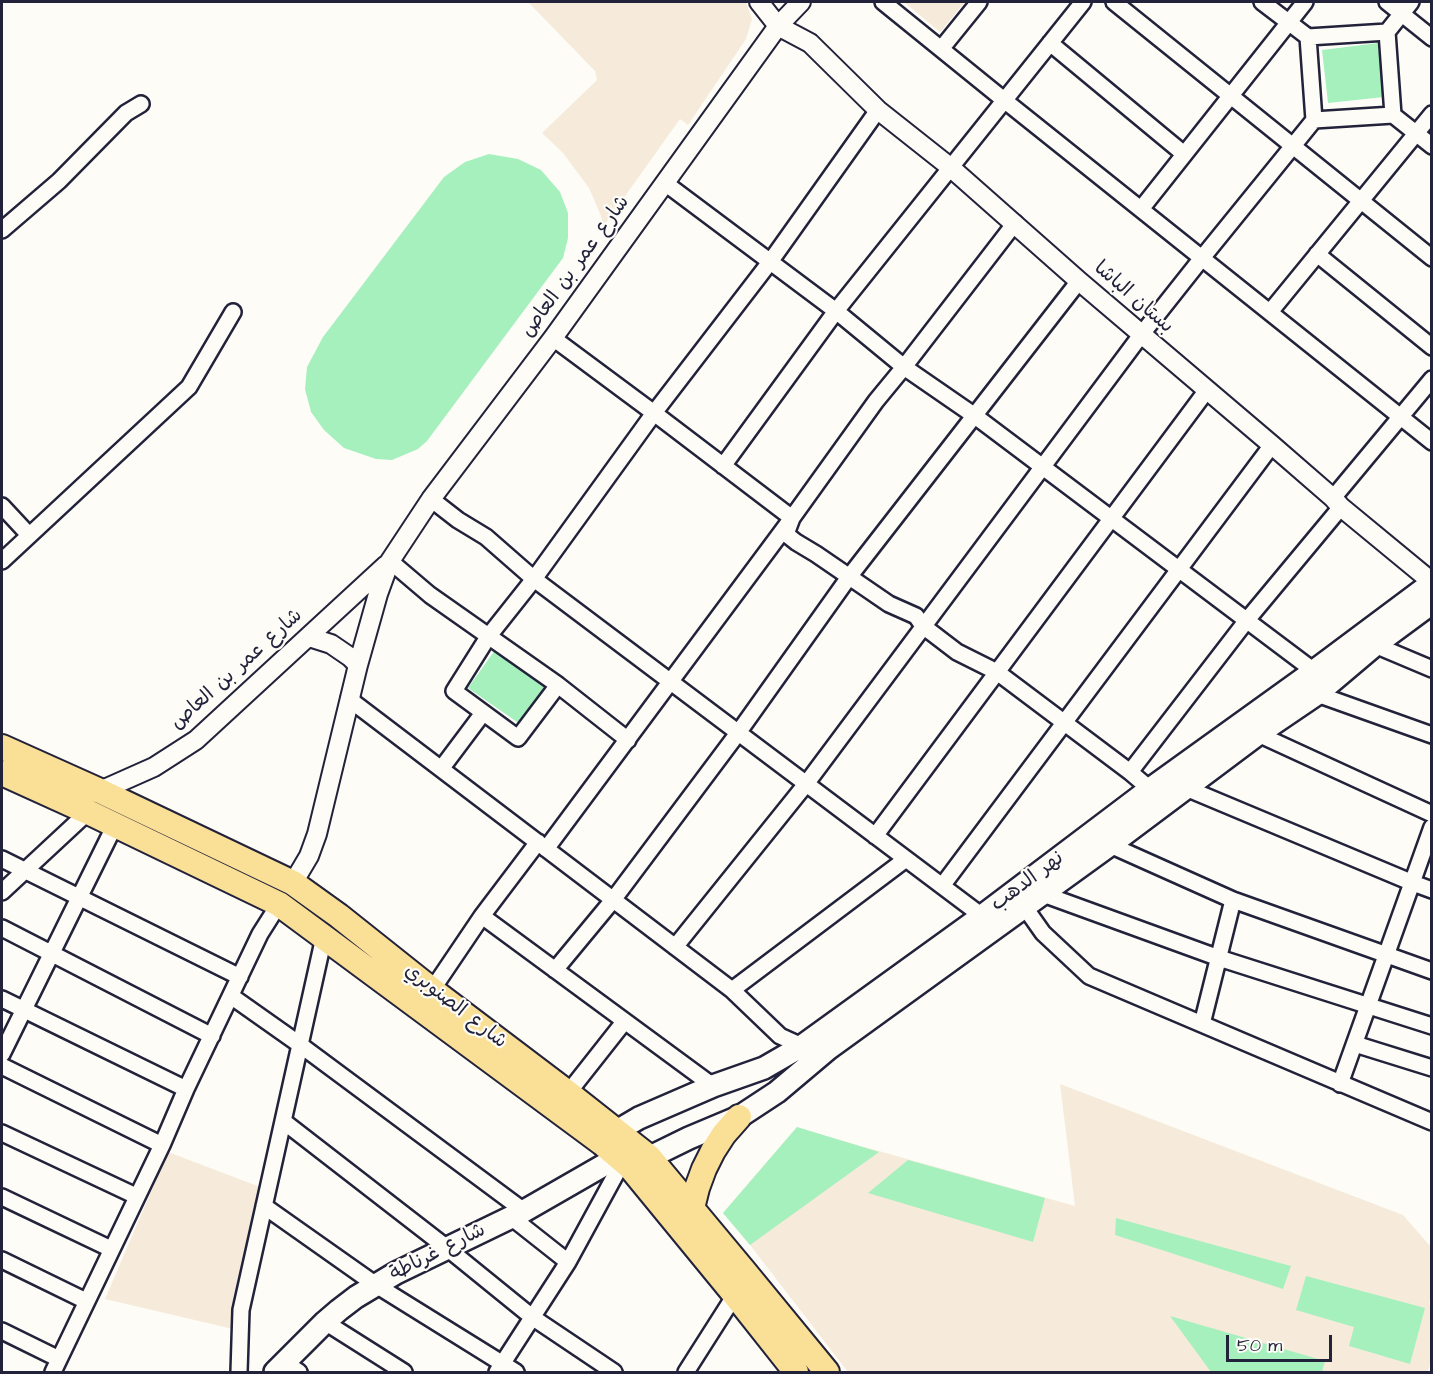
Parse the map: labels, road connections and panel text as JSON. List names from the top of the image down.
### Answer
{
  "streets": {
    "main road": ["نهر الدهب", "شارع الصنوبري", "شارع غرناطة"],
    "street": ["شارع عمر بن العاص", "بستان الباشا"]
  },
  "crossings": [
    ["شارع عمر بن العاص", "بستان الباشا"],
    ["شارع عمر بن العاص", "شارع الصنوبري"],
    ["بستان الباشا", "نهر الدهب"],
    ["نهر الدهب", "شارع الصنوبري"],
    ["نهر الدهب", "شارع غرناطة"],
    ["شارع الصنوبري", "شارع غرناطة"]
  ],
  "scale_bar": "50 m"
}
